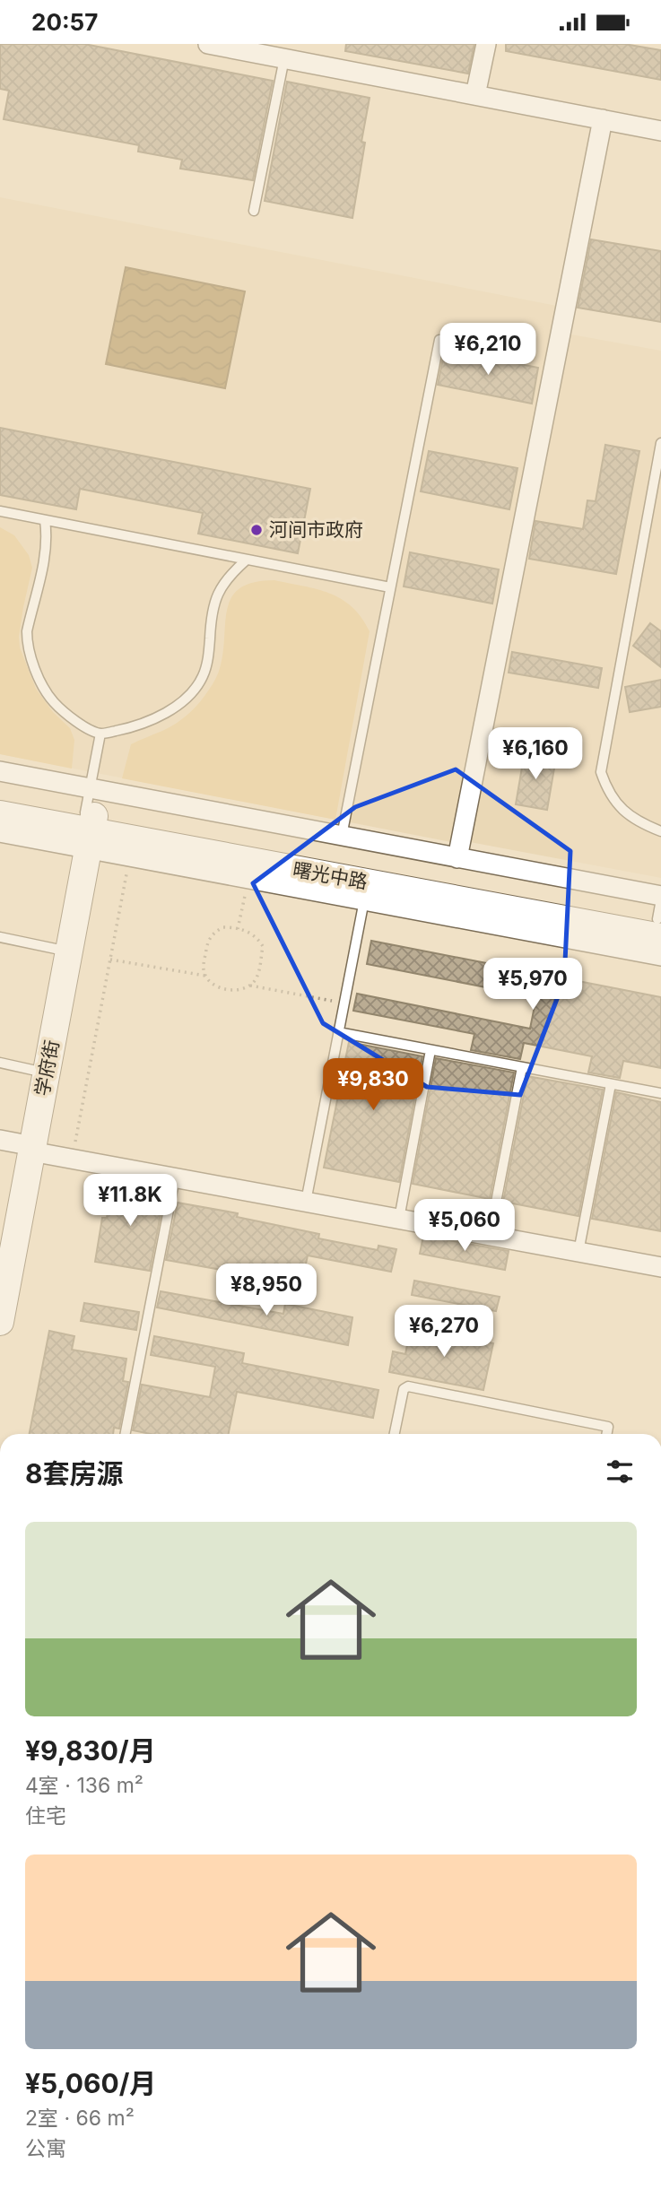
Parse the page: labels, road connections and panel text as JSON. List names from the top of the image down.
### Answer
{
  "streets": {
    "street": ["曙光中路", "学府街"]
  },
  "crossings": [
    ["曙光中路", "学府街"]
  ],
  "places": ["河间市政府"],
  "page": {
    "status": "20:57",
    "price": [
      "¥6,210",
      "¥6,160",
      "¥5,970",
      "¥9,830",
      "¥11.8K",
      "¥5,060",
      "¥8,950",
      "¥6,270"
    ],
    "heading": "8套房源",
    "list": [
      {
        "name": "¥9,830/月",
        "note": "4室 · 136 m² · 住宅"
      },
      {
        "name": "¥5,060/月",
        "note": "2室 · 66 m² · 公寓"
      }
    ]
  }
}
